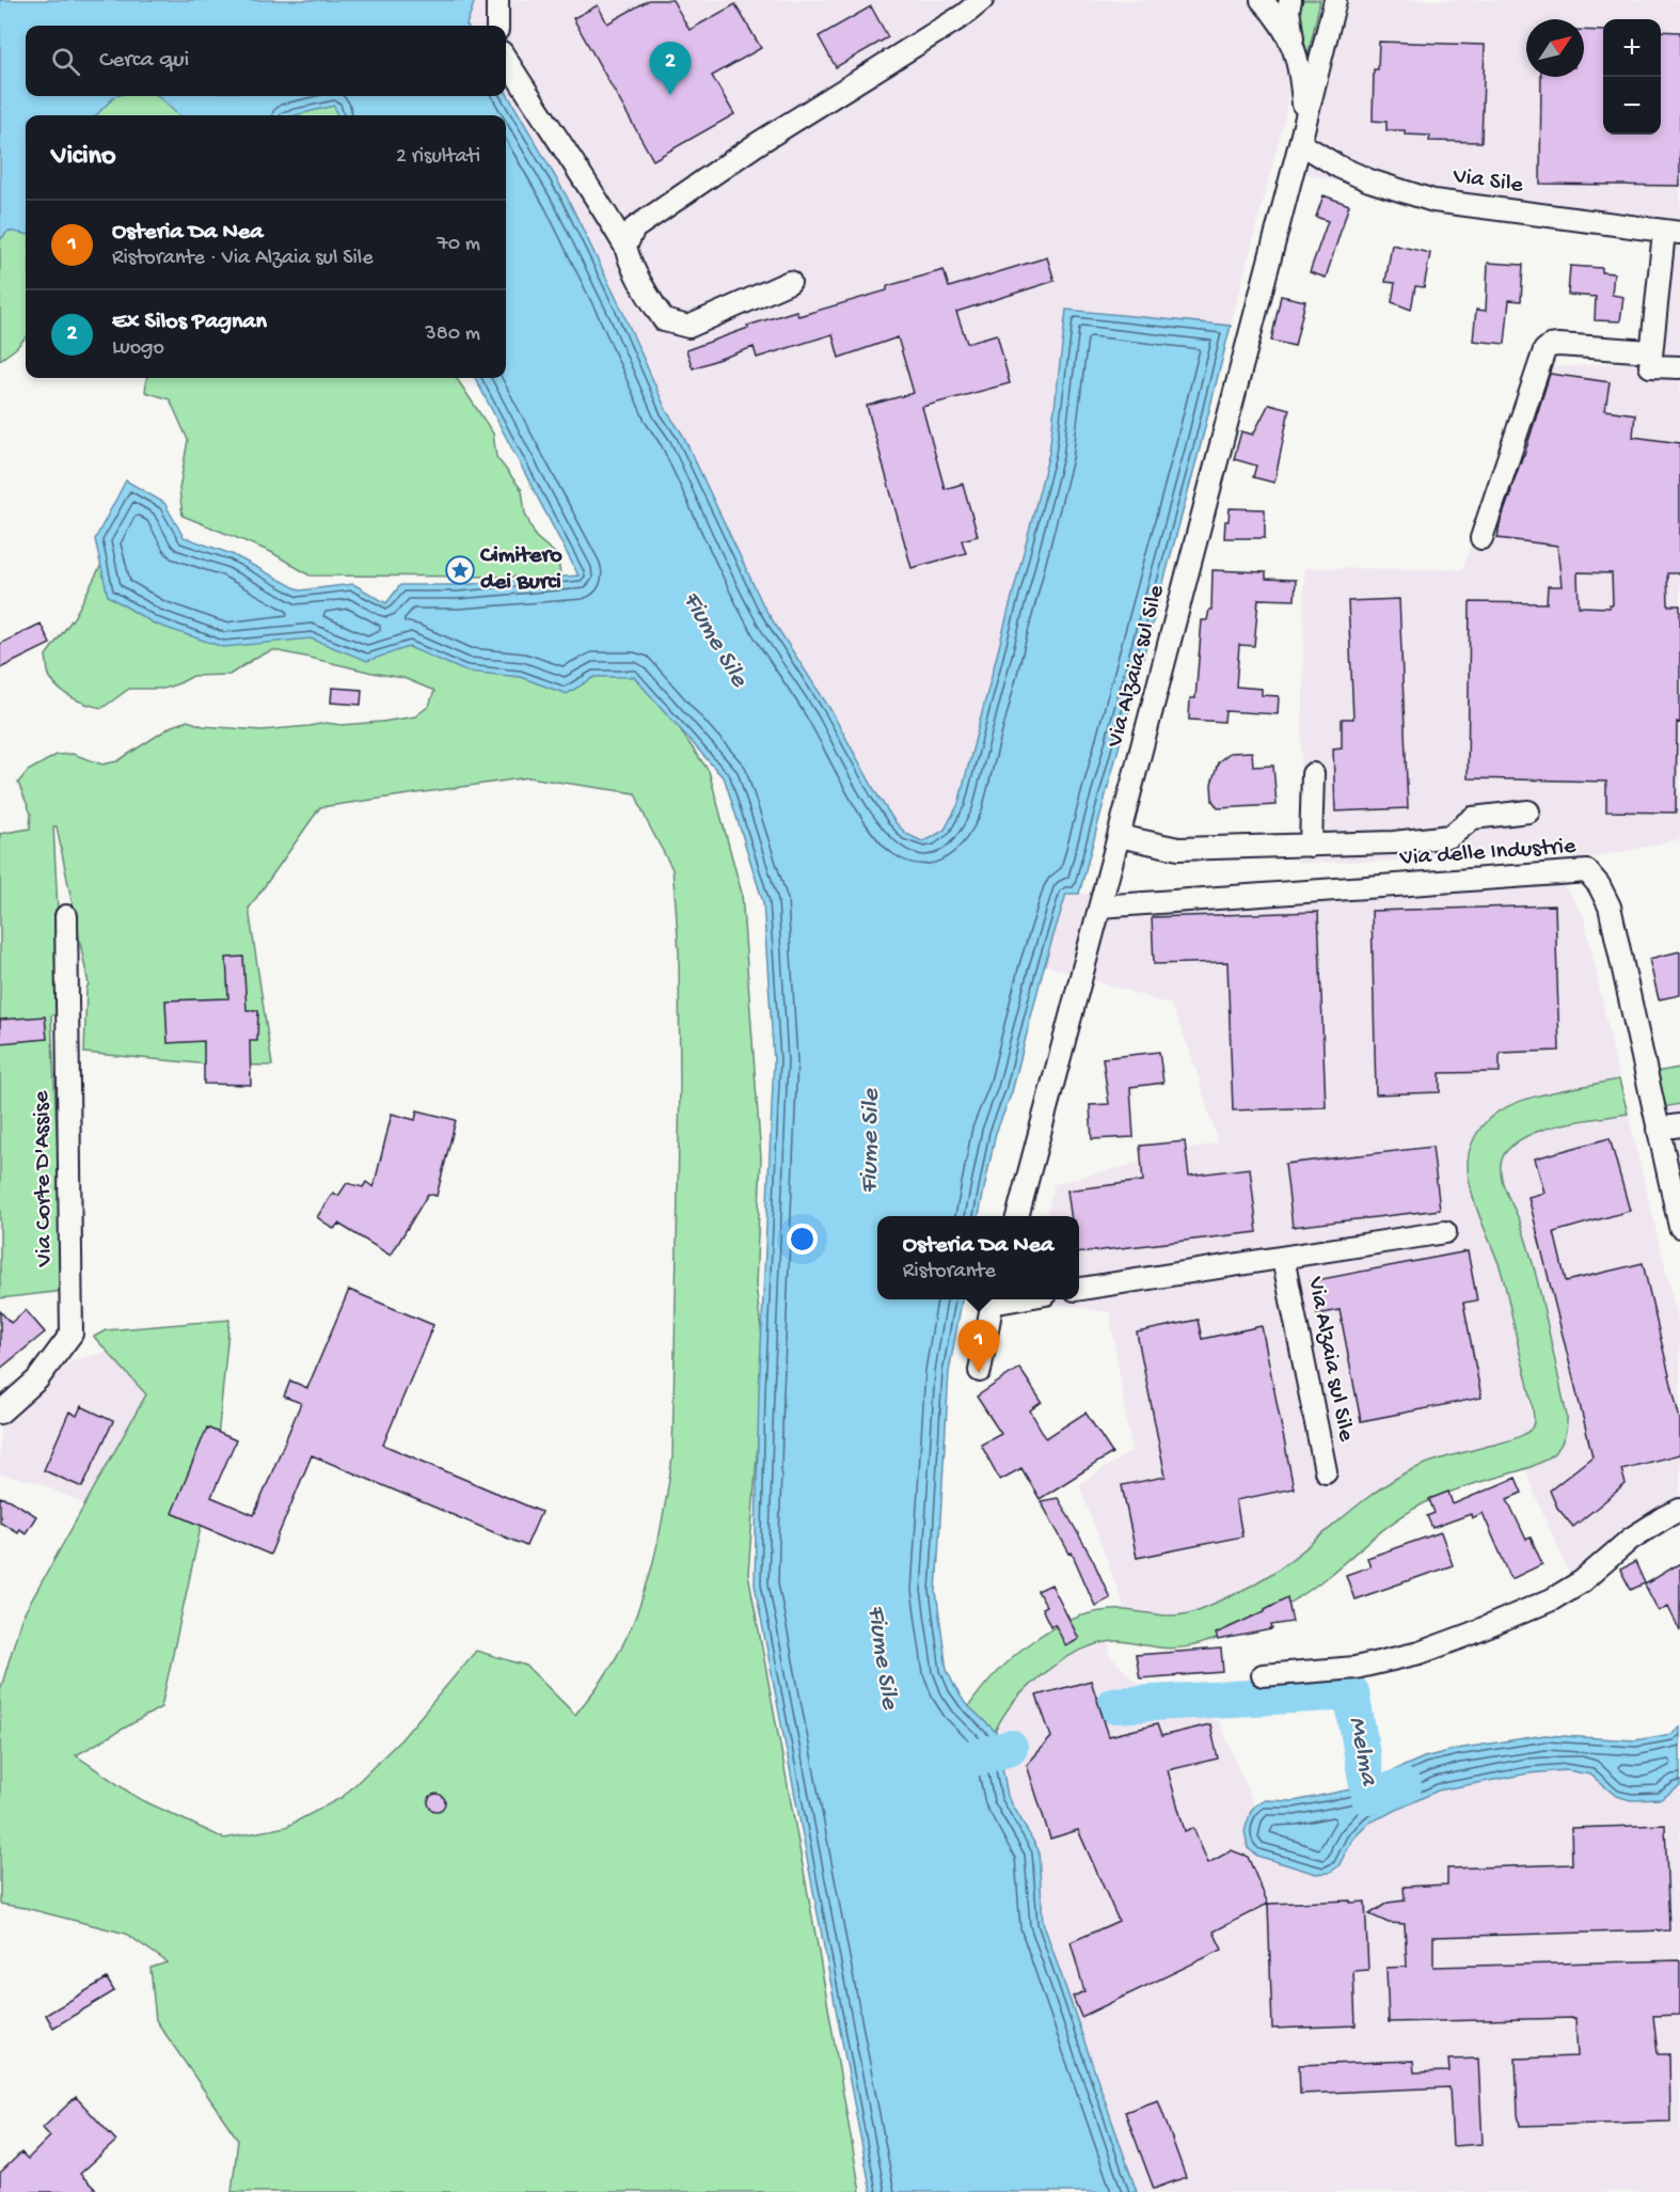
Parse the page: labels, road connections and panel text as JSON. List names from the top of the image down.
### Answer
{
  "streets": {
    "street": [
      "Via Sile",
      "Via Alzaia sul Sile",
      "Via delle Industrie",
      "Via Corte D'Assise"
    ]
  },
  "crossings": [
    ["Via Sile", "Via Alzaia sul Sile"],
    ["Via Alzaia sul Sile", "Via delle Industrie"]
  ],
  "water": ["Fiume Sile", "Melma"],
  "places": {
    "place": ["Cimitero dei Burci"]
  },
  "north": "top right",
  "page": {
    "map_buttons": ["+", "−"],
    "search": "Cerca qui",
    "pins": ["2", "1"],
    "heading": ["Vicino", "2 risultati"],
    "list": [
      {
        "mark": "1",
        "name": "Osteria Da Nea",
        "note": "Ristorante · Via Alzaia sul Sile",
        "value": "70 m"
      },
      {
        "mark": "2",
        "name": "Ex Silos Pagnan",
        "note": "Luogo",
        "value": "380 m"
      }
    ],
    "popup": ["Osteria Da Nea", "Ristorante"]
  }
}
